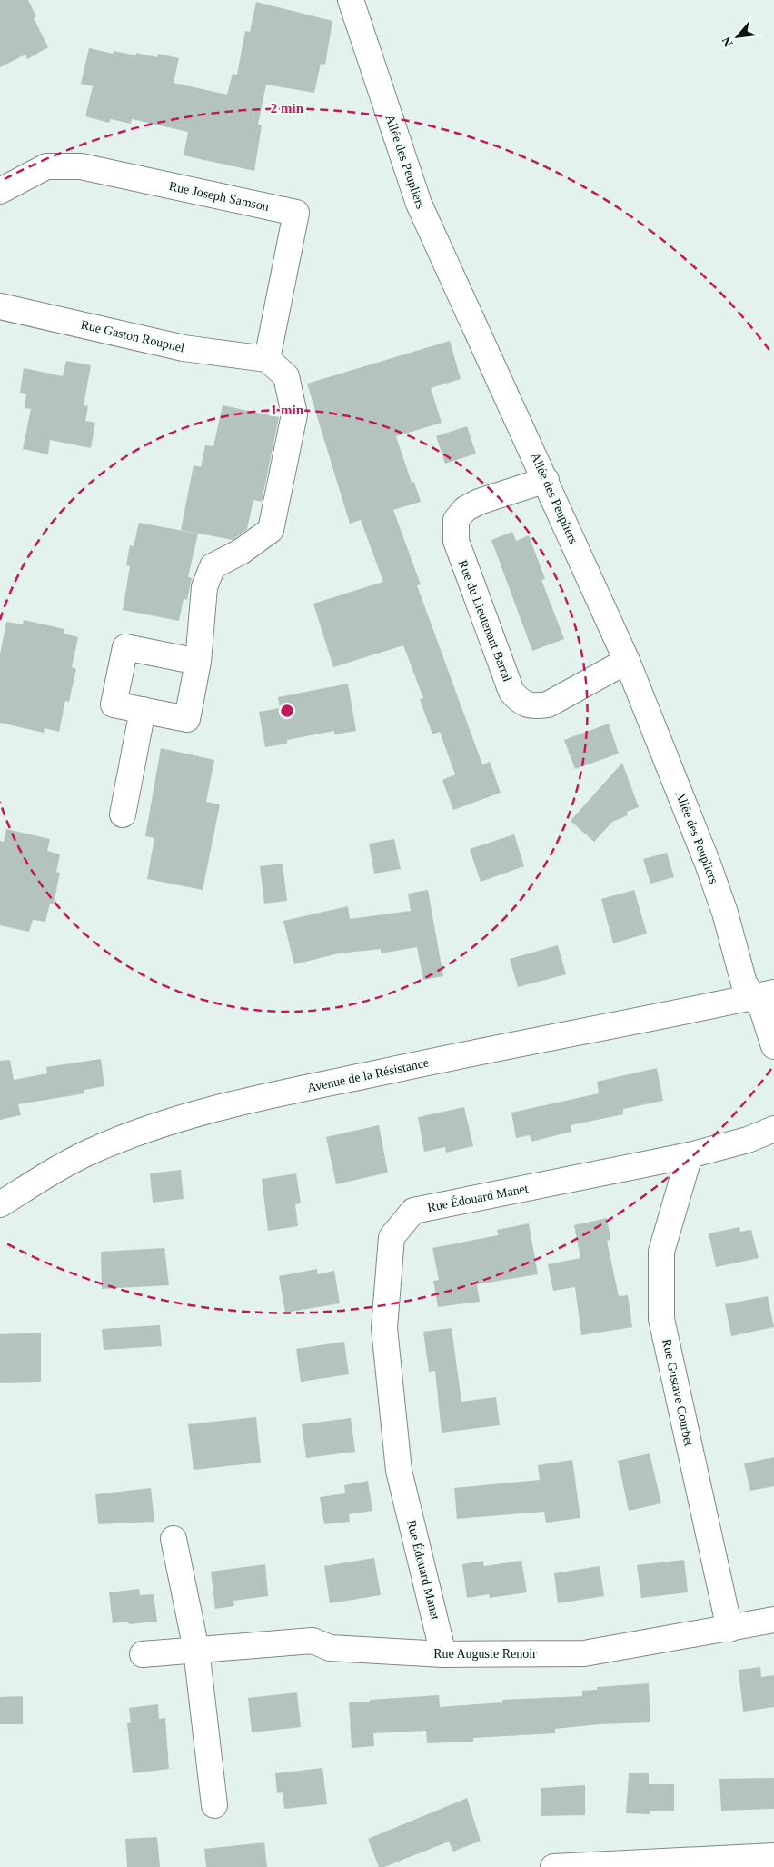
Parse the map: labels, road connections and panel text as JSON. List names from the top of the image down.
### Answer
{
  "streets": {
    "street": [
      "Allée des Peupliers",
      "Rue Joseph Samson",
      "Rue Gaston Roupnel",
      "Rue du Lieutenant Barral",
      "Avenue de la Résistance",
      "Rue Édouard Manet",
      "Rue Gustave Courbet",
      "Rue Auguste Renoir"
    ]
  },
  "crossings": [
    ["Allée des Peupliers", "Rue du Lieutenant Barral"],
    ["Allée des Peupliers", "Avenue de la Résistance"],
    ["Rue Joseph Samson", "Rue Gaston Roupnel"],
    ["Rue Édouard Manet", "Rue Gustave Courbet"],
    ["Rue Édouard Manet", "Rue Auguste Renoir"],
    ["Rue Gustave Courbet", "Rue Auguste Renoir"]
  ],
  "north": "bottom left",
  "rings": ["2 min", "1 min"]
}
